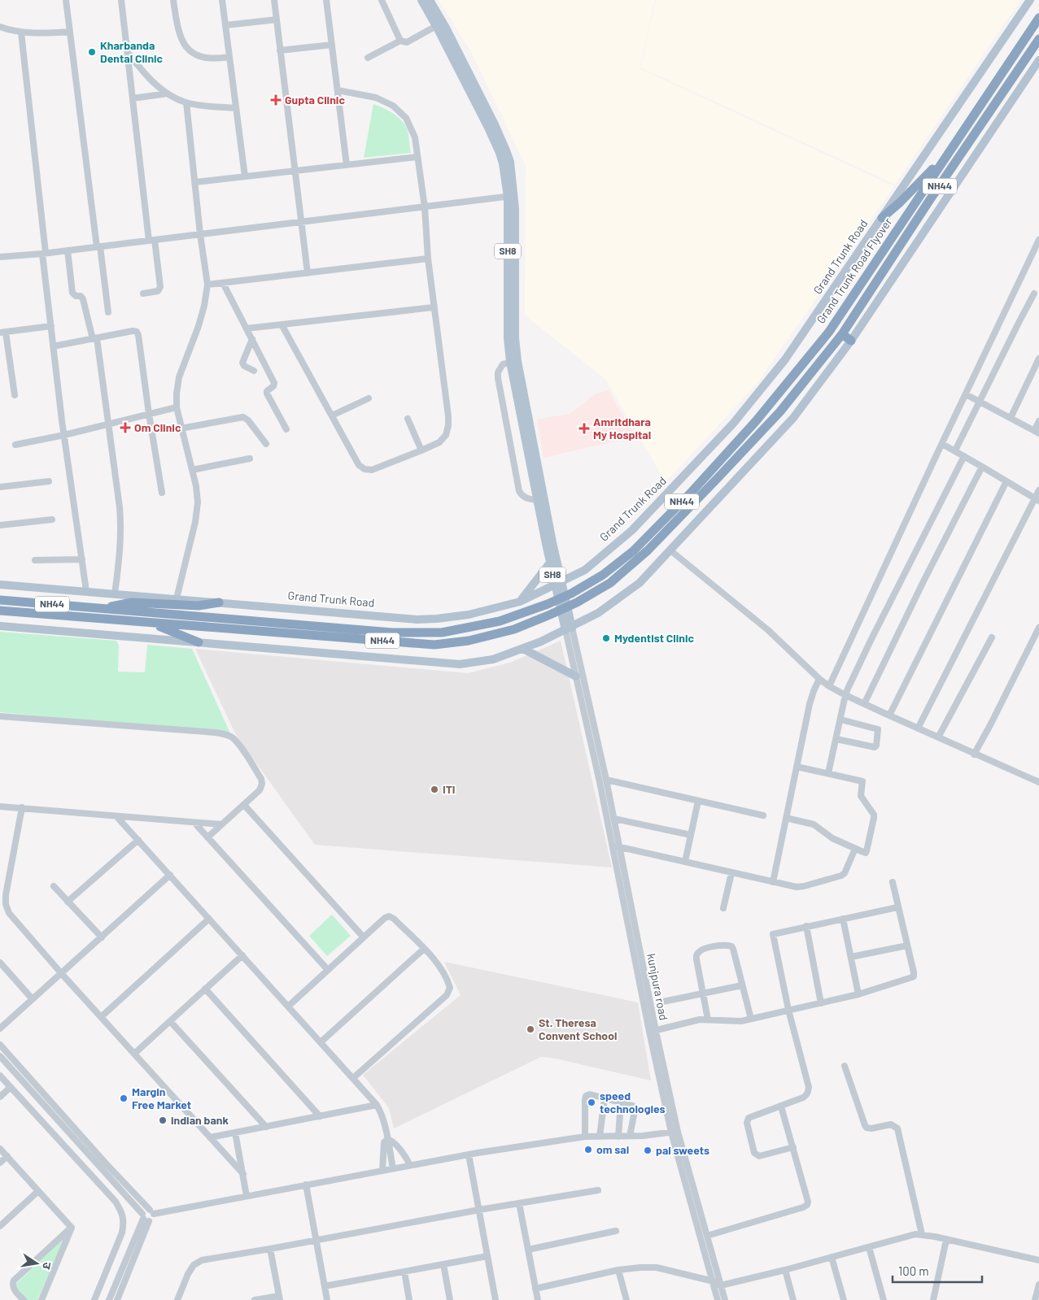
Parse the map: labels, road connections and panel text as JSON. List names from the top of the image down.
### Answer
{
  "streets": {
    "highway": ["NH44", "Grand Trunk Road Flyover"],
    "main road": ["SH8", "Grand Trunk Road"],
    "street": ["kunjpura road"]
  },
  "crossings": [
    ["NH44", "Grand Trunk Road Flyover"],
    ["SH8", "Grand Trunk Road"],
    ["SH8", "kunjpura road"]
  ],
  "places": {
    "other": [
      "Kharbanda Dental Clinic",
      "Mydentist Clinic",
      "ITI",
      "St. Theresa Convent School",
      "Margin Free Market",
      "speed technologies",
      "indian bank",
      "om sai",
      "pal sweets"
    ],
    "health": ["Gupta Clinic", "Om Clinic", "Amritdhara My Hospital"]
  },
  "scale_bar": "100 m",
  "north": "right"
}
